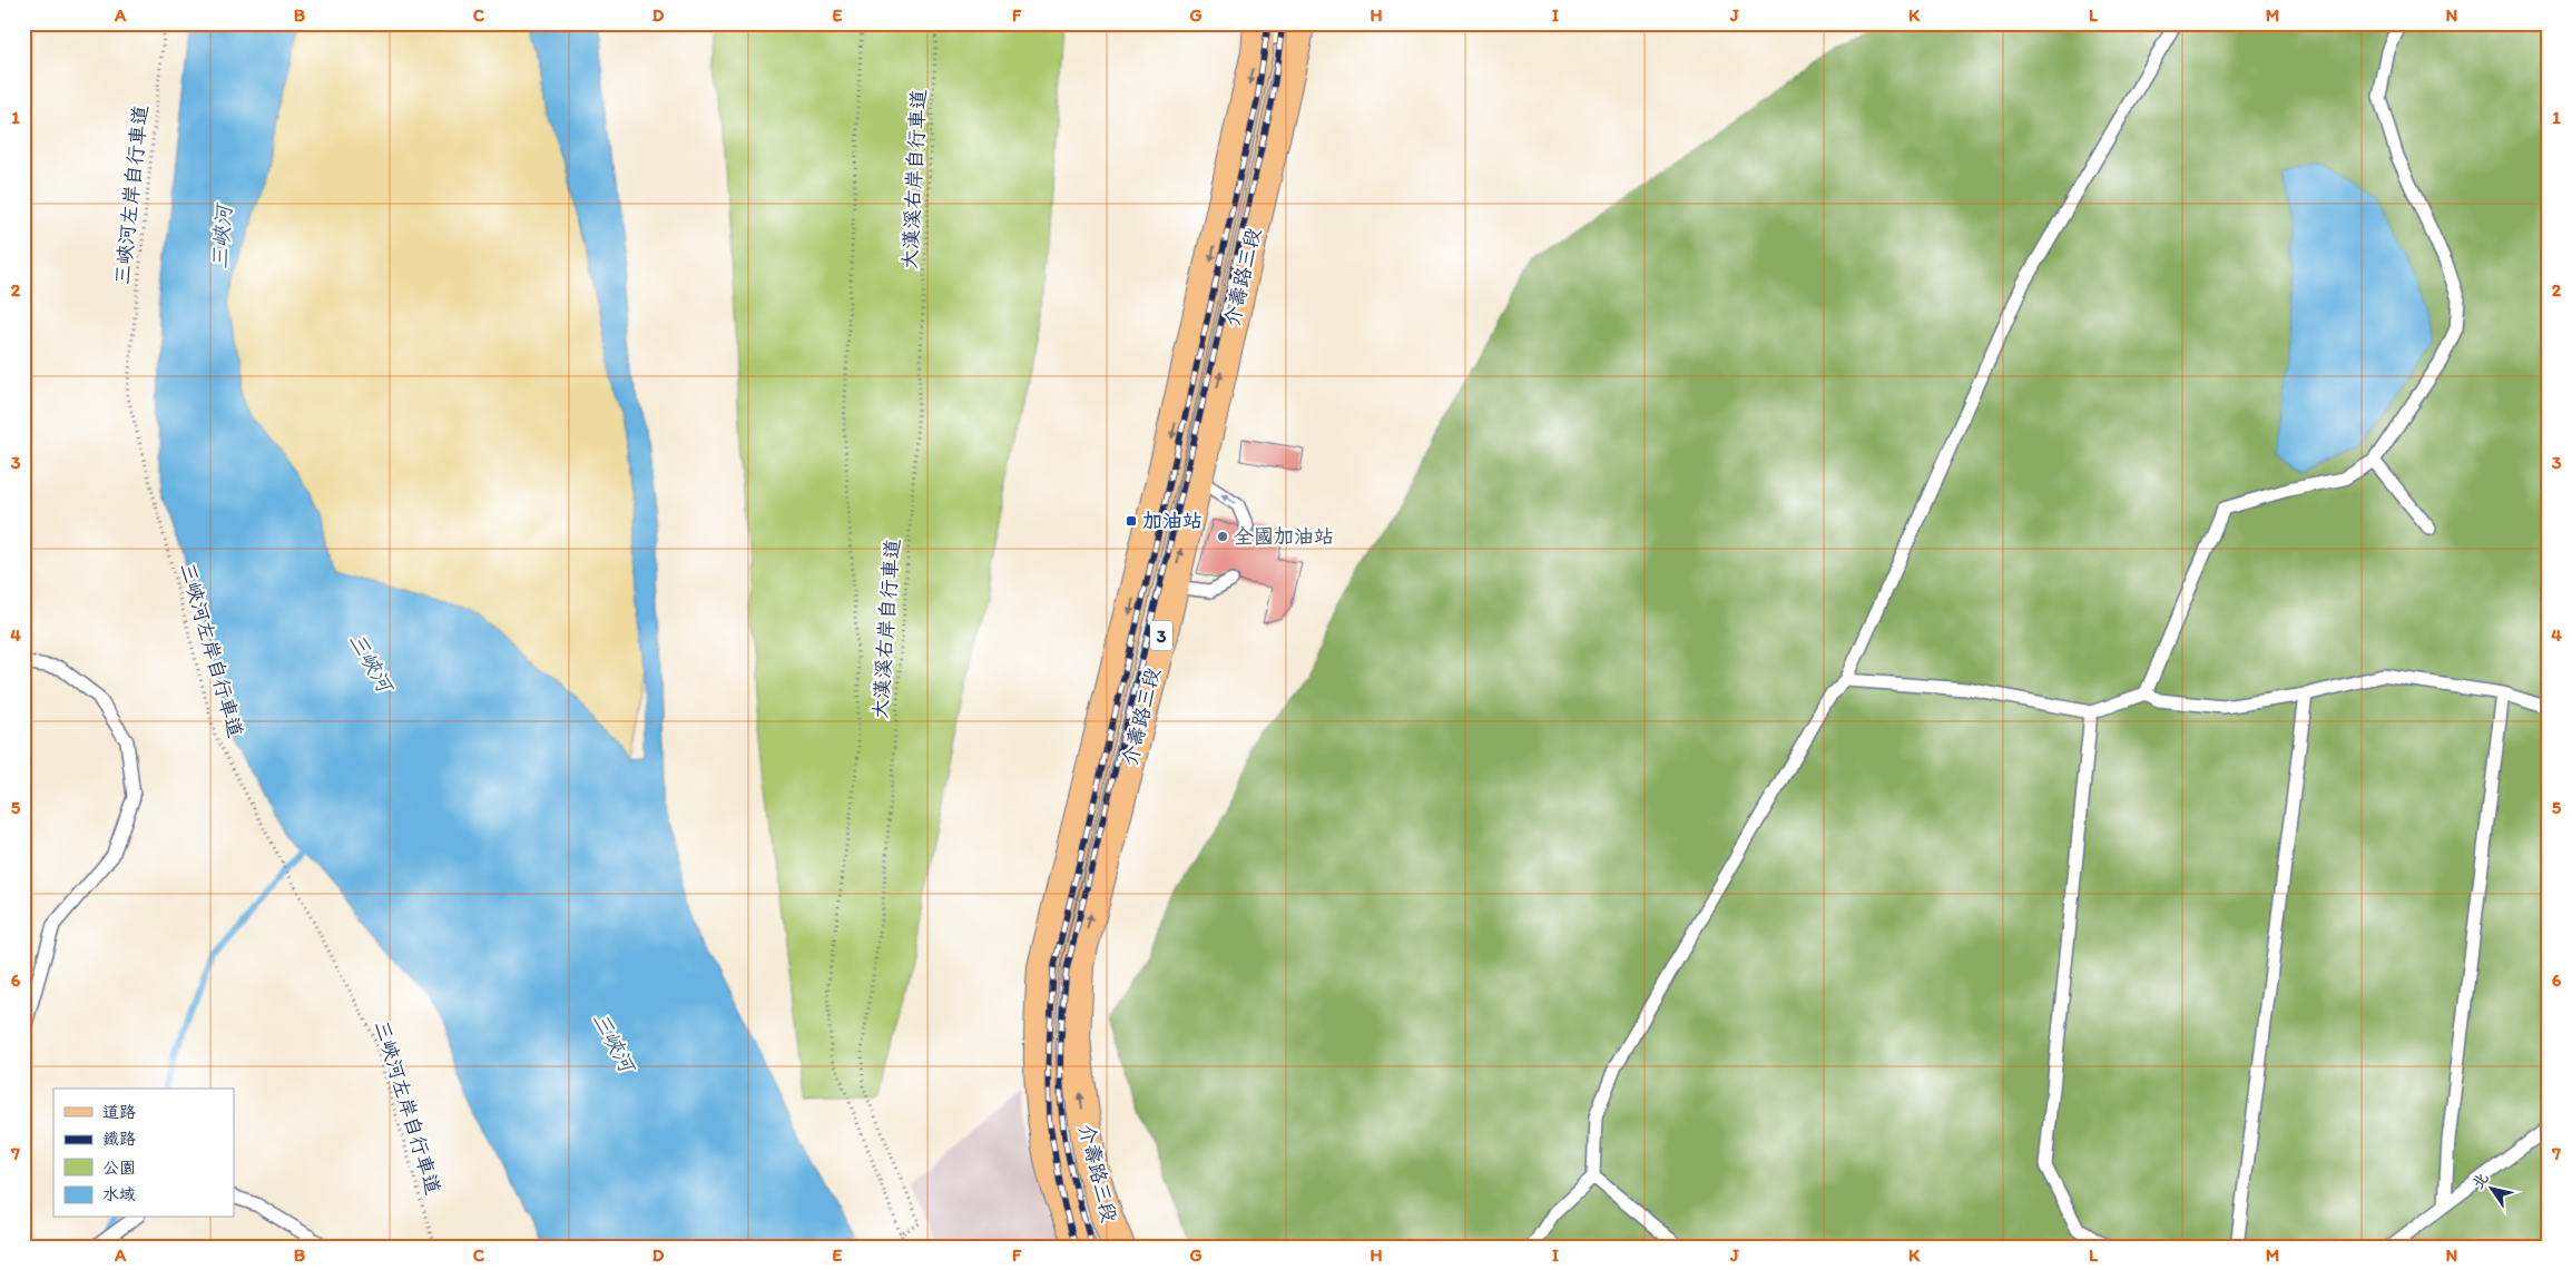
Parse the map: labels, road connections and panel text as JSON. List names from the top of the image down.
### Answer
{
  "streets": {
    "main road": ["介壽路三段", "3"],
    "path": ["大漢溪右岸自行車道", "三峽河左岸自行車道"]
  },
  "water": ["三峽河"],
  "places": {
    "transit": ["加油站"],
    "other": ["全國加油站"]
  },
  "legend": [
    "道路",
    "鐵路",
    "公園",
    "水域"
  ],
  "north": "top left",
  "grid": {
    "columns": [
      "A",
      "B",
      "C",
      "D",
      "E",
      "F",
      "G",
      "H",
      "I",
      "J",
      "K",
      "L",
      "M",
      "N"
    ],
    "rows": [
      "1",
      "2",
      "3",
      "4",
      "5",
      "6",
      "7"
    ]
  }
}
